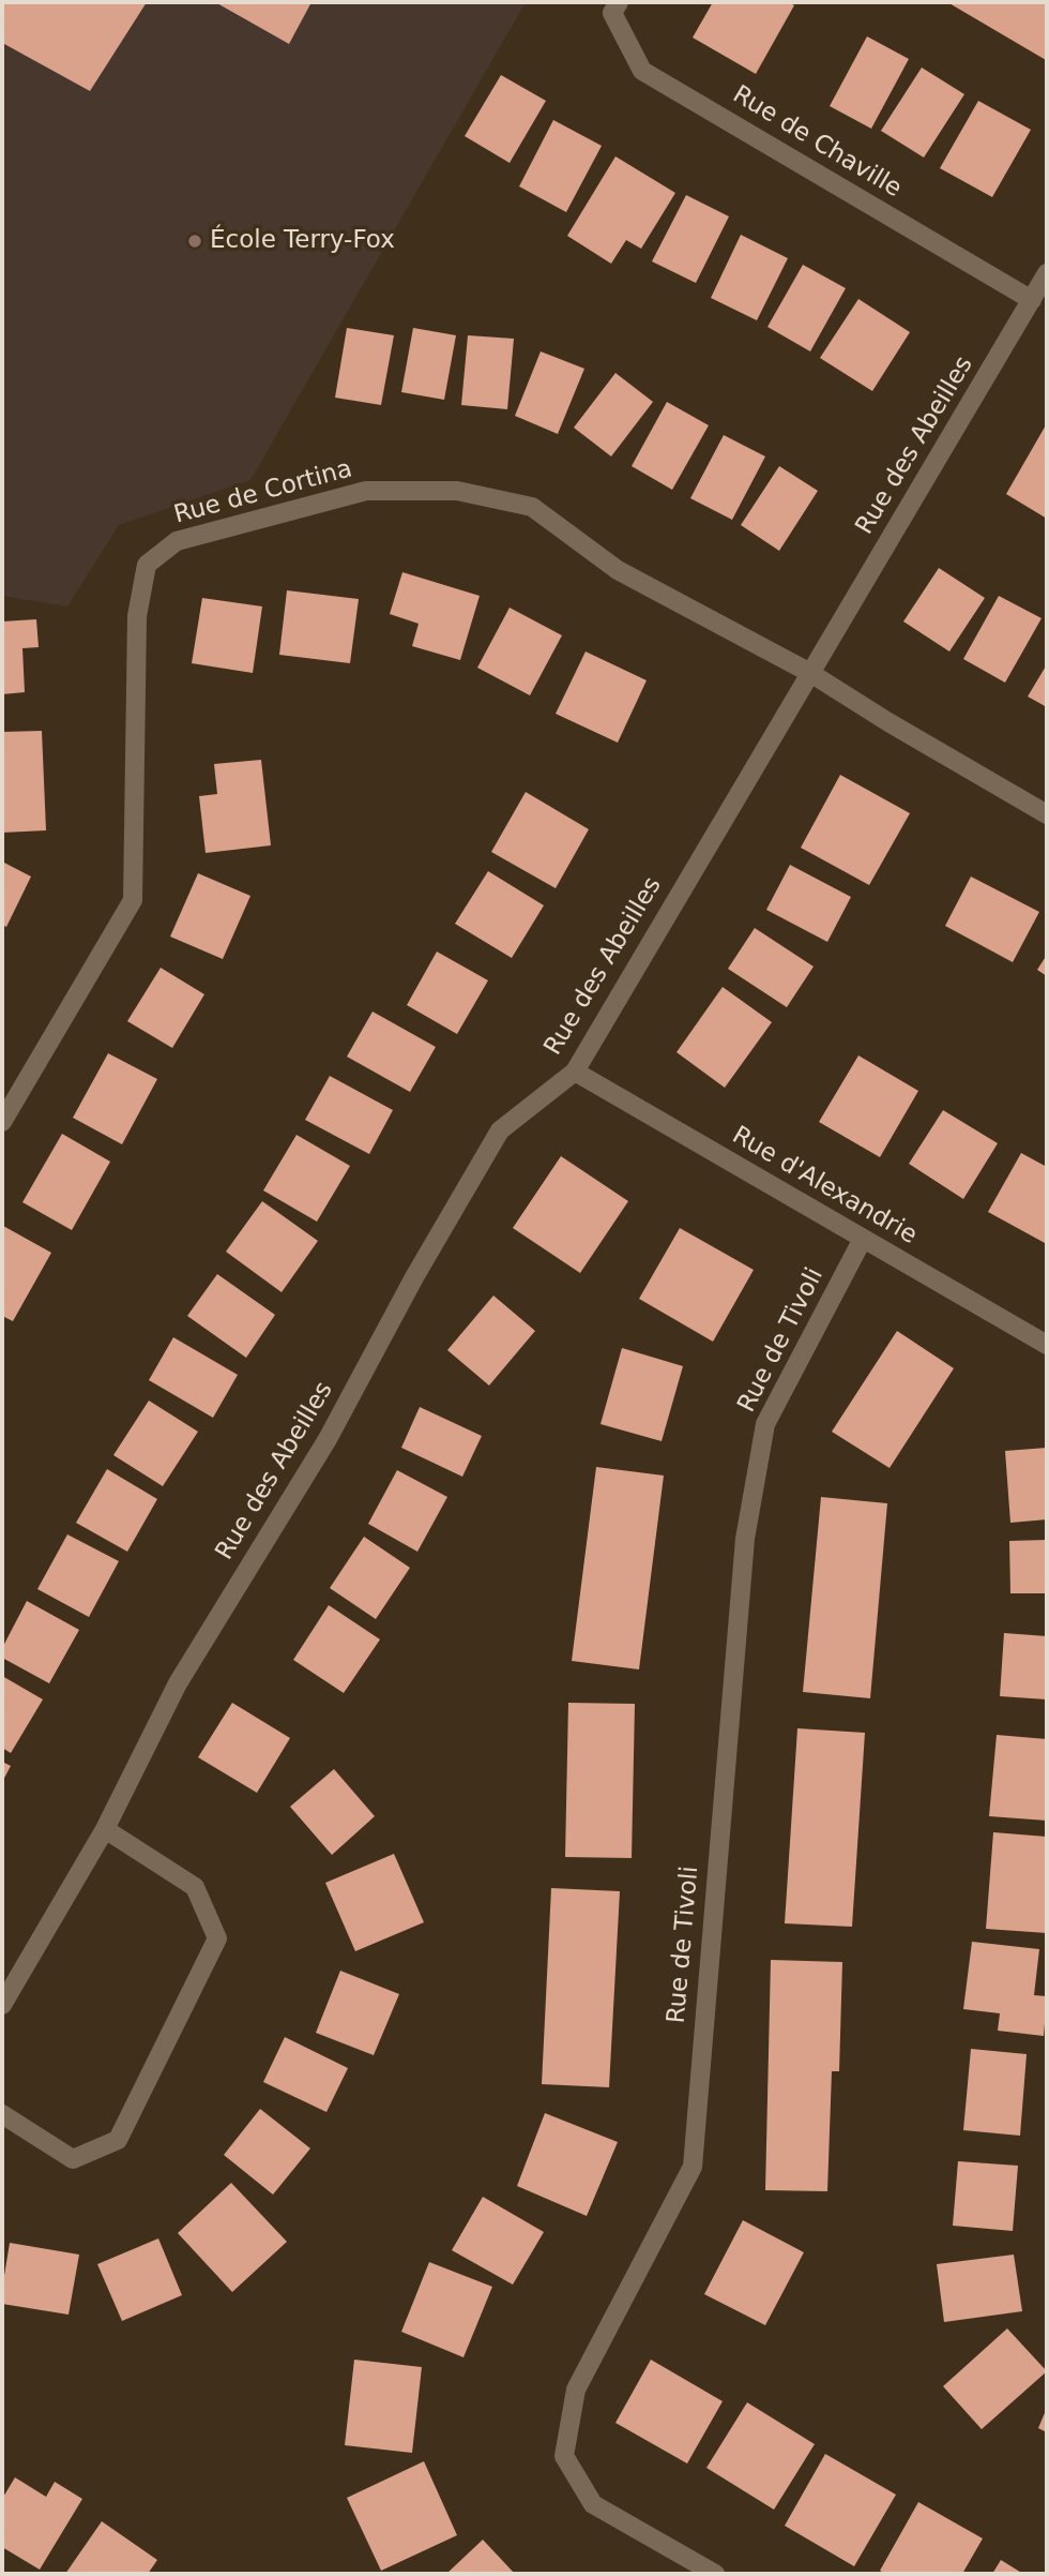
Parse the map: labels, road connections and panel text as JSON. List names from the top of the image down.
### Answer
{
  "streets": {
    "street": [
      "Rue de Chaville",
      "Rue des Abeilles",
      "Rue de Cortina",
      "Rue d'Alexandrie",
      "Rue de Tivoli"
    ]
  },
  "crossings": [
    ["Rue de Chaville", "Rue des Abeilles"],
    ["Rue des Abeilles", "Rue de Cortina"],
    ["Rue des Abeilles", "Rue d'Alexandrie"],
    ["Rue d'Alexandrie", "Rue de Tivoli"]
  ],
  "places": ["École Terry-Fox"]
}
